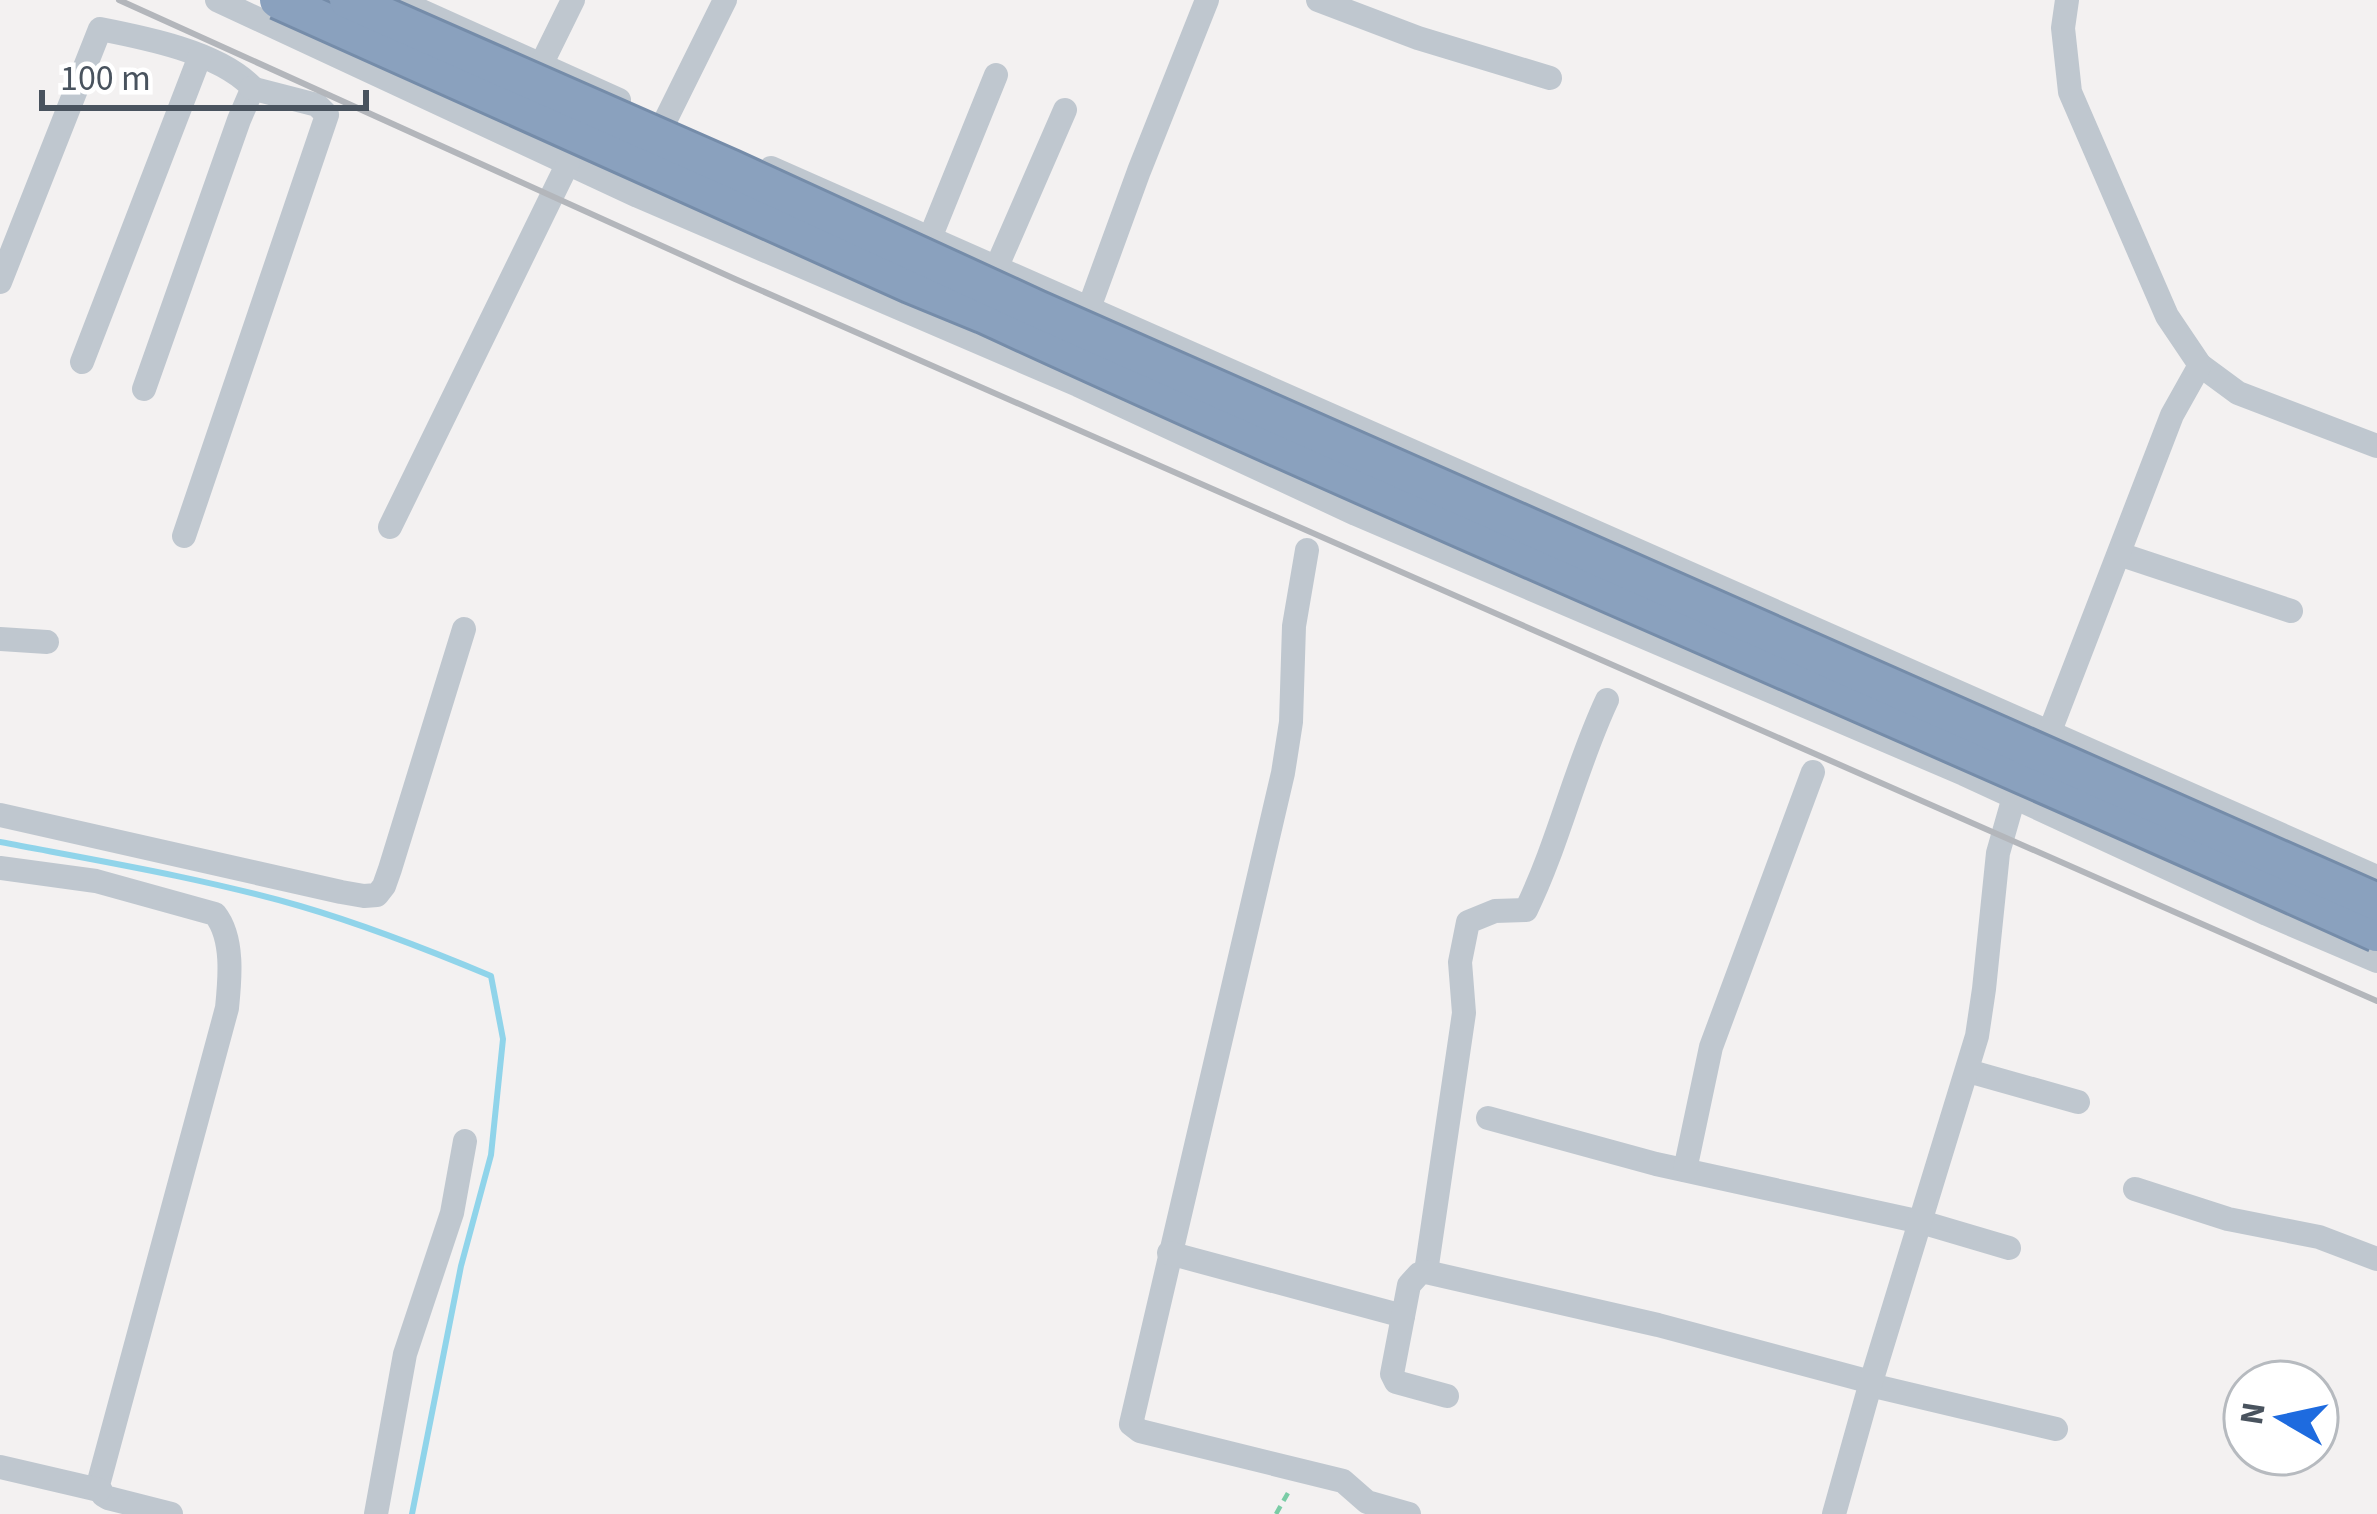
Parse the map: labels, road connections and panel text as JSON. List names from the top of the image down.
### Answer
{
  "scale_bar": "100 m",
  "north": "left"
}
